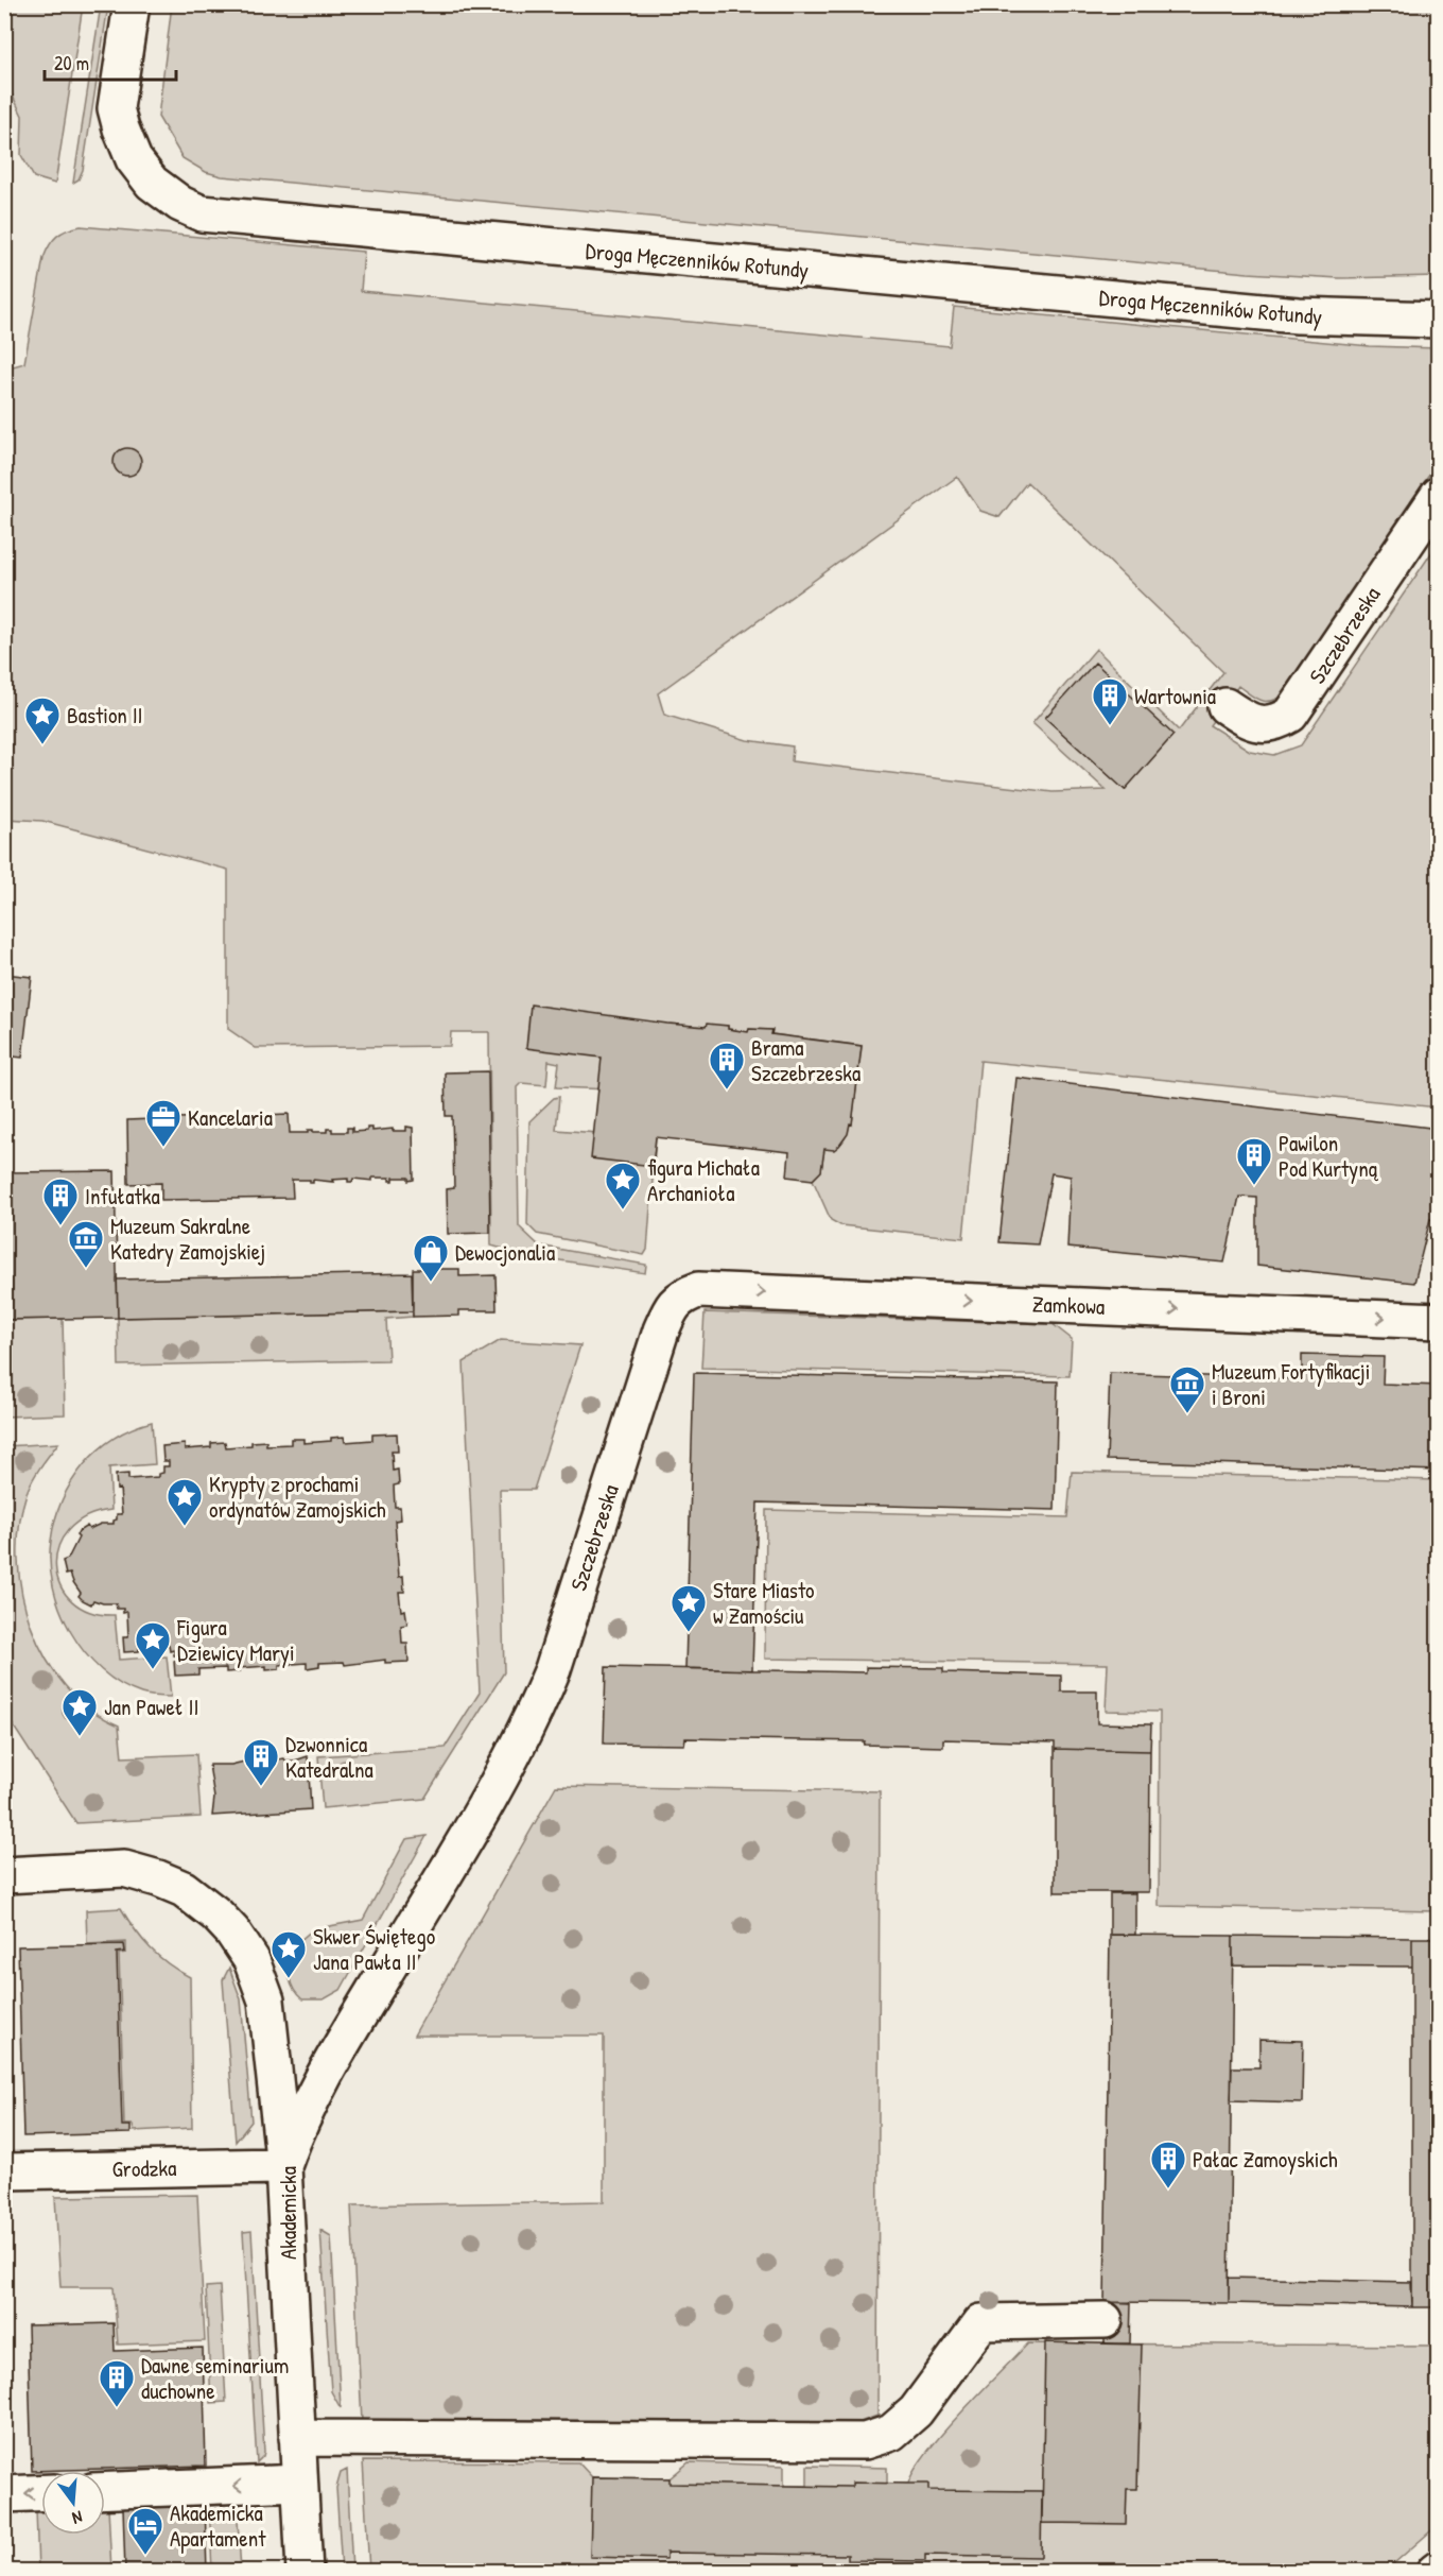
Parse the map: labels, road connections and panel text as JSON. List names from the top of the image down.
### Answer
{
  "streets": {
    "street": [
      "Droga Męczenników Rotundy",
      "Szczebrzeska",
      "Zamkowa",
      "Grodzka",
      "Akademicka"
    ]
  },
  "crossings": [
    ["Szczebrzeska", "Zamkowa"],
    ["Szczebrzeska", "Akademicka"],
    ["Grodzka", "Akademicka"]
  ],
  "one_way": ["Zamkowa"],
  "places": {
    "building": [
      "Wartownia",
      "Brama Szczebrzeska",
      "Pawilon Pod Kurtyną",
      "Infułatka",
      "Dzwonnica Katedralna",
      "Pałac Zamoyskich",
      "Dawne seminarium duchowne"
    ],
    "place": [
      "Bastion II",
      "figura Michała Archanioła",
      "Krypty z prochami ordynatów Zamojskich",
      "Stare Miasto w Zamościu",
      "Figura Dziewicy Maryi",
      "Jan Paweł II",
      "Skwer Świętego Jana Pawła II"
    ],
    "office": ["Kancelaria"],
    "museum": ["Muzeum Sakralne Katedry Zamojskiej", "Muzeum Fortyfikacji i Broni"],
    "shop": ["Dewocjonalia"],
    "hotel": ["Akademicka Apartament"]
  },
  "scale_bar": "20 m",
  "north": "bottom"
}
